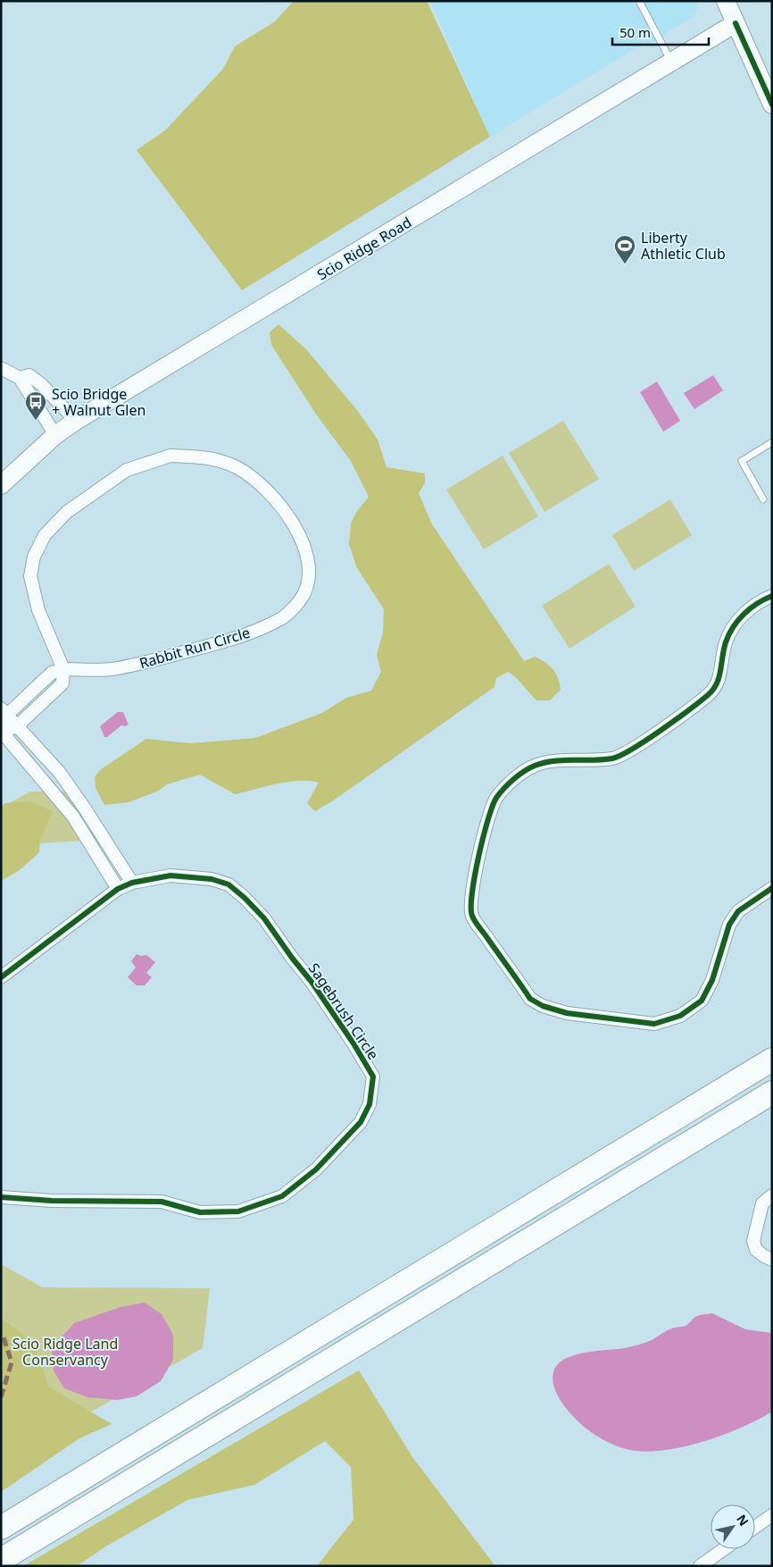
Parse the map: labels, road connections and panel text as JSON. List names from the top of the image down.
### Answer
{
  "streets": {
    "street": ["Scio Ridge Road", "Rabbit Run Circle", "Sagebrush Circle"]
  },
  "parks": ["Scio Ridge Land Conservancy"],
  "places": {
    "sports": ["Liberty Athletic Club"],
    "bus stop": ["Scio Bridge + Walnut Glen"]
  },
  "scale_bar": "50 m",
  "north": "top right"
}
